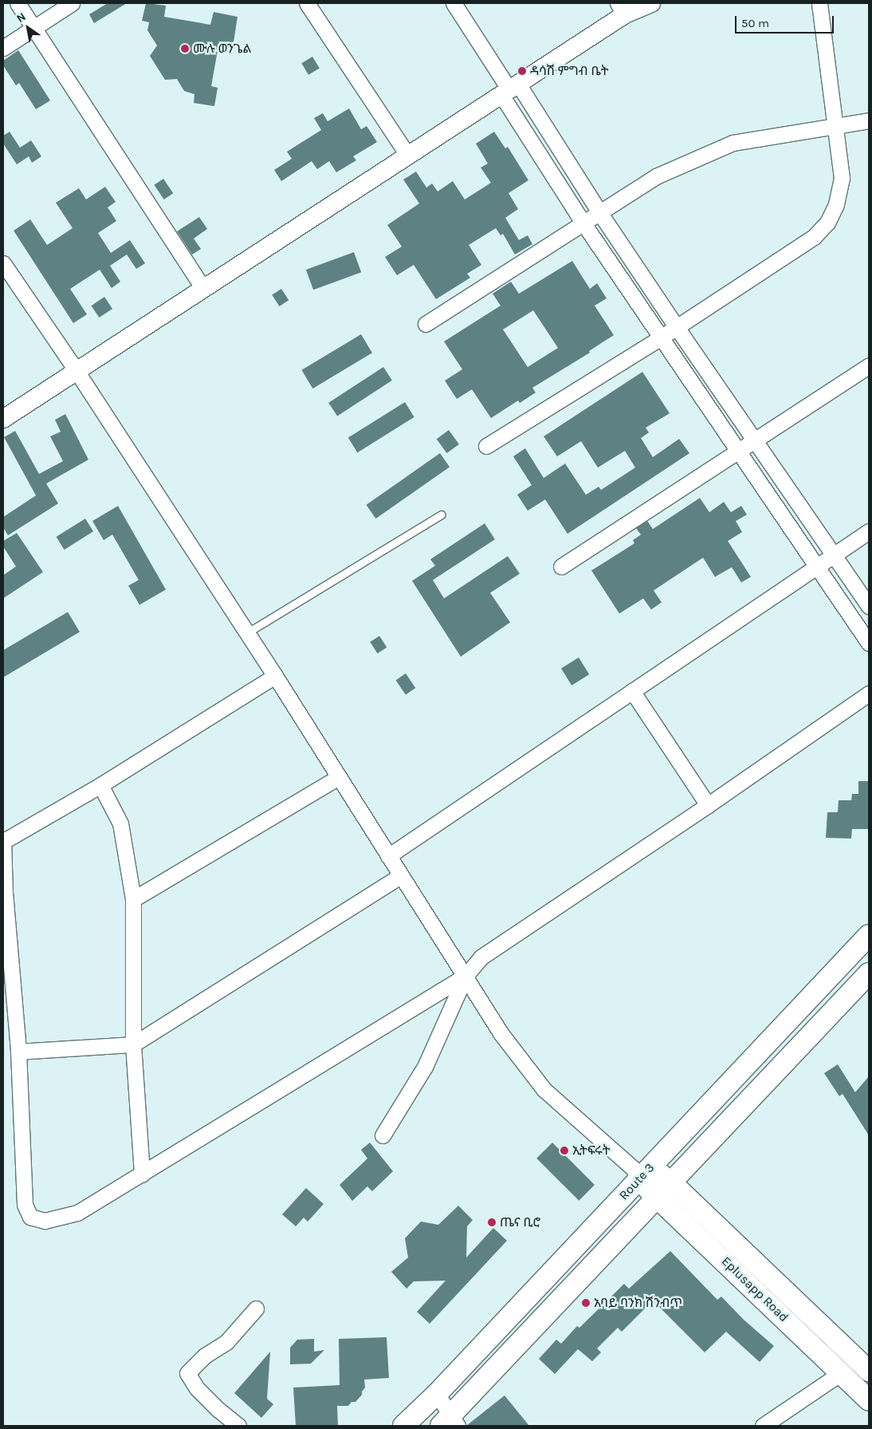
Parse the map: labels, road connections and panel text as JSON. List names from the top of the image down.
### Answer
{
  "streets": {
    "main road": ["Route 3", "Eplusapp Road"]
  },
  "places": [
    "ሙሉ ወንጌል",
    "ዳሳሽ ምግብ ቤት",
    "ኢትፍሩት",
    "ጤና ቢሮ",
    "አባይ ባንክ ሽንብጥ"
  ],
  "scale_bar": "50 m",
  "north": "top left"
}
